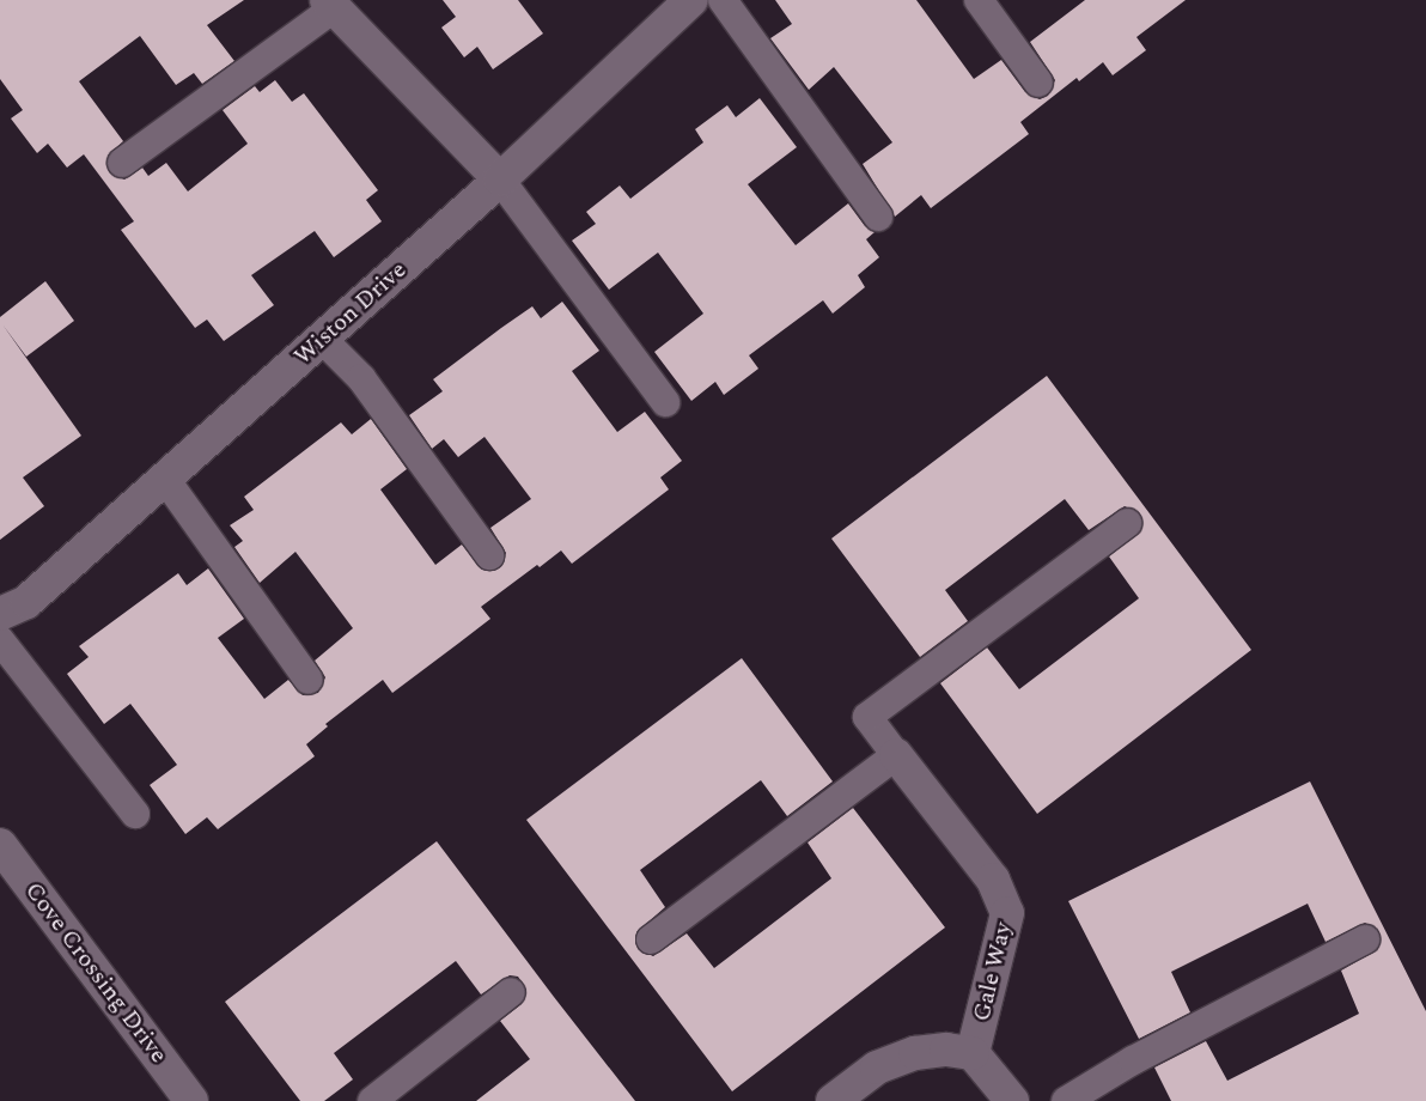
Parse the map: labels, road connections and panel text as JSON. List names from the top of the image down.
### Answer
{
  "streets": {
    "street": ["Wiston Drive", "Gale Way", "Cove Crossing Drive"]
  }
}
